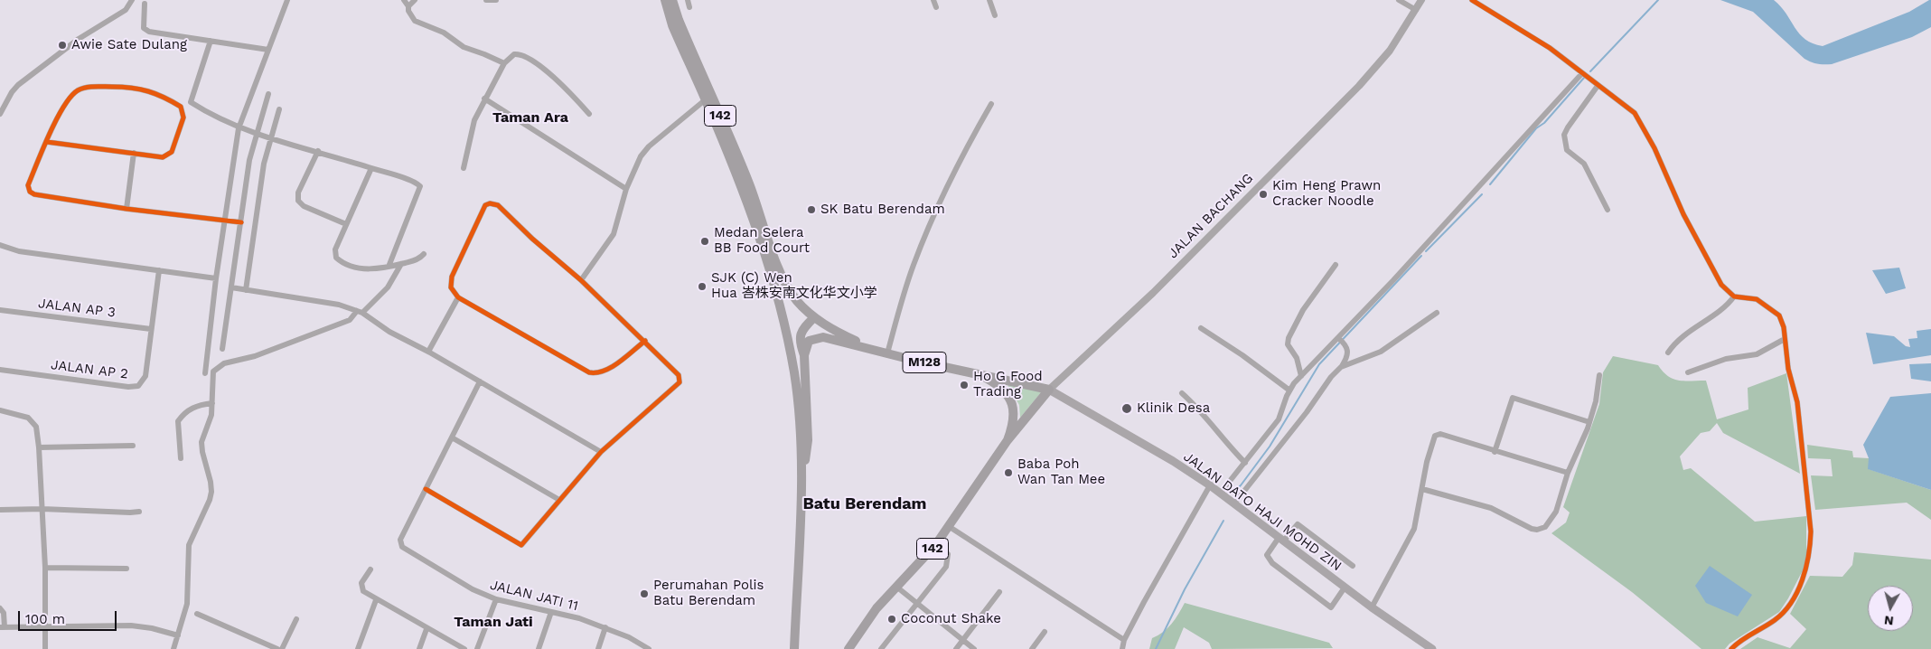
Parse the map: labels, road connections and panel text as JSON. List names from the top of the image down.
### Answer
{
  "streets": {
    "main road": [
      "142",
      "JALAN BACHANG",
      "M128",
      "JALAN DATO HAJI MOHD ZIN"
    ],
    "street": ["JALAN AP 3", "JALAN AP 2", "JALAN JATI 11"]
  },
  "crossings": [
    ["142", "JALAN BACHANG"],
    ["142", "M128"],
    ["JALAN BACHANG", "M128"],
    ["JALAN BACHANG", "JALAN DATO HAJI MOHD ZIN"],
    ["JALAN AP 3", "JALAN AP 2"],
    ["M128", "JALAN DATO HAJI MOHD ZIN"]
  ],
  "districts": ["Taman Ara", "Batu Berendam", "Taman Jati"],
  "places": [
    "Awie Sate Dulang",
    "Kim Heng Prawn Cracker Noodle",
    "SK Batu Berendam",
    "Medan Selera BB Food Court",
    "SJK (C) Wen Hua 峇株安南文化华文小学",
    "Ho G Food Trading",
    "Klinik Desa",
    "Baba Poh Wan Tan Mee",
    "Perumahan Polis Batu Berendam",
    "Coconut Shake"
  ],
  "scale_bar": "100 m",
  "north": "bottom"
}
